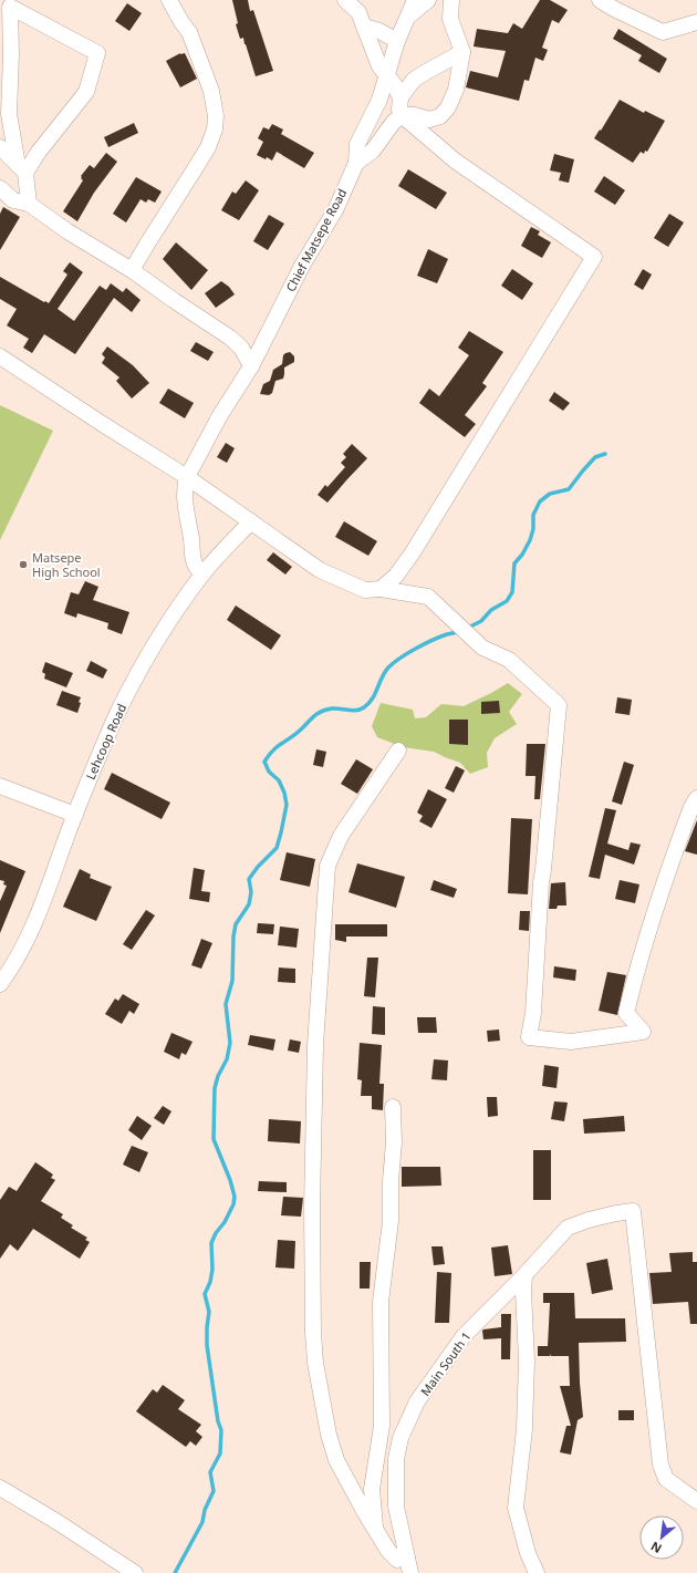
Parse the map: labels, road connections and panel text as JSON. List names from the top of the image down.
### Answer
{
  "streets": {
    "street": ["Chief Matsepe Road", "Lehcoop Road", "Main South 1"]
  },
  "places": ["Matsepe High School"],
  "north": "bottom left"
}
